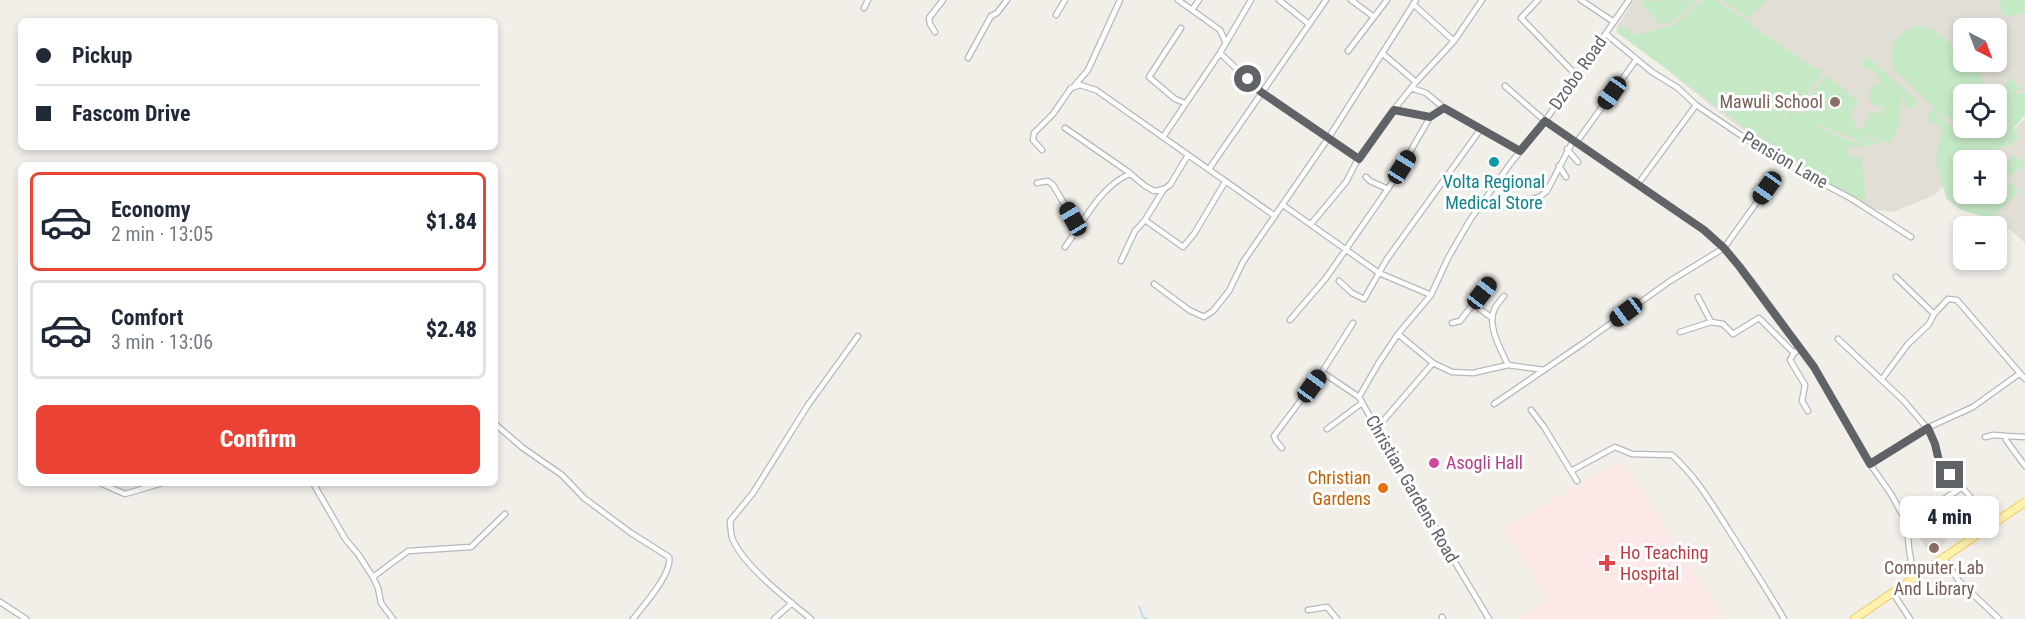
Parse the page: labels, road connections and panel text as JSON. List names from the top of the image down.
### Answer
{
  "streets": {
    "street": ["Dzobo Road", "Pension Lane", "Christian Gardens Road"]
  },
  "crossings": [
    ["Dzobo Road", "Pension Lane"]
  ],
  "places": {
    "other": [
      "Mawuli School",
      "Volta Regional Medical Store",
      "Asogli Hall",
      "Christian Gardens",
      "Computer Lab And Library"
    ],
    "health": ["Ho Teaching Hospital"]
  },
  "north": "bottom right",
  "page": {
    "map_buttons": ["+", "−"],
    "banner": ["Pickup", "Fascom Drive"],
    "list": [
      {
        "name": "Economy",
        "note": "2 min · 13:05",
        "value": "$1.84"
      },
      {
        "name": "Comfort",
        "note": "3 min · 13:06",
        "value": "$2.48"
      }
    ],
    "buttons": "Confirm",
    "bubble": "4 min"
  }
}
